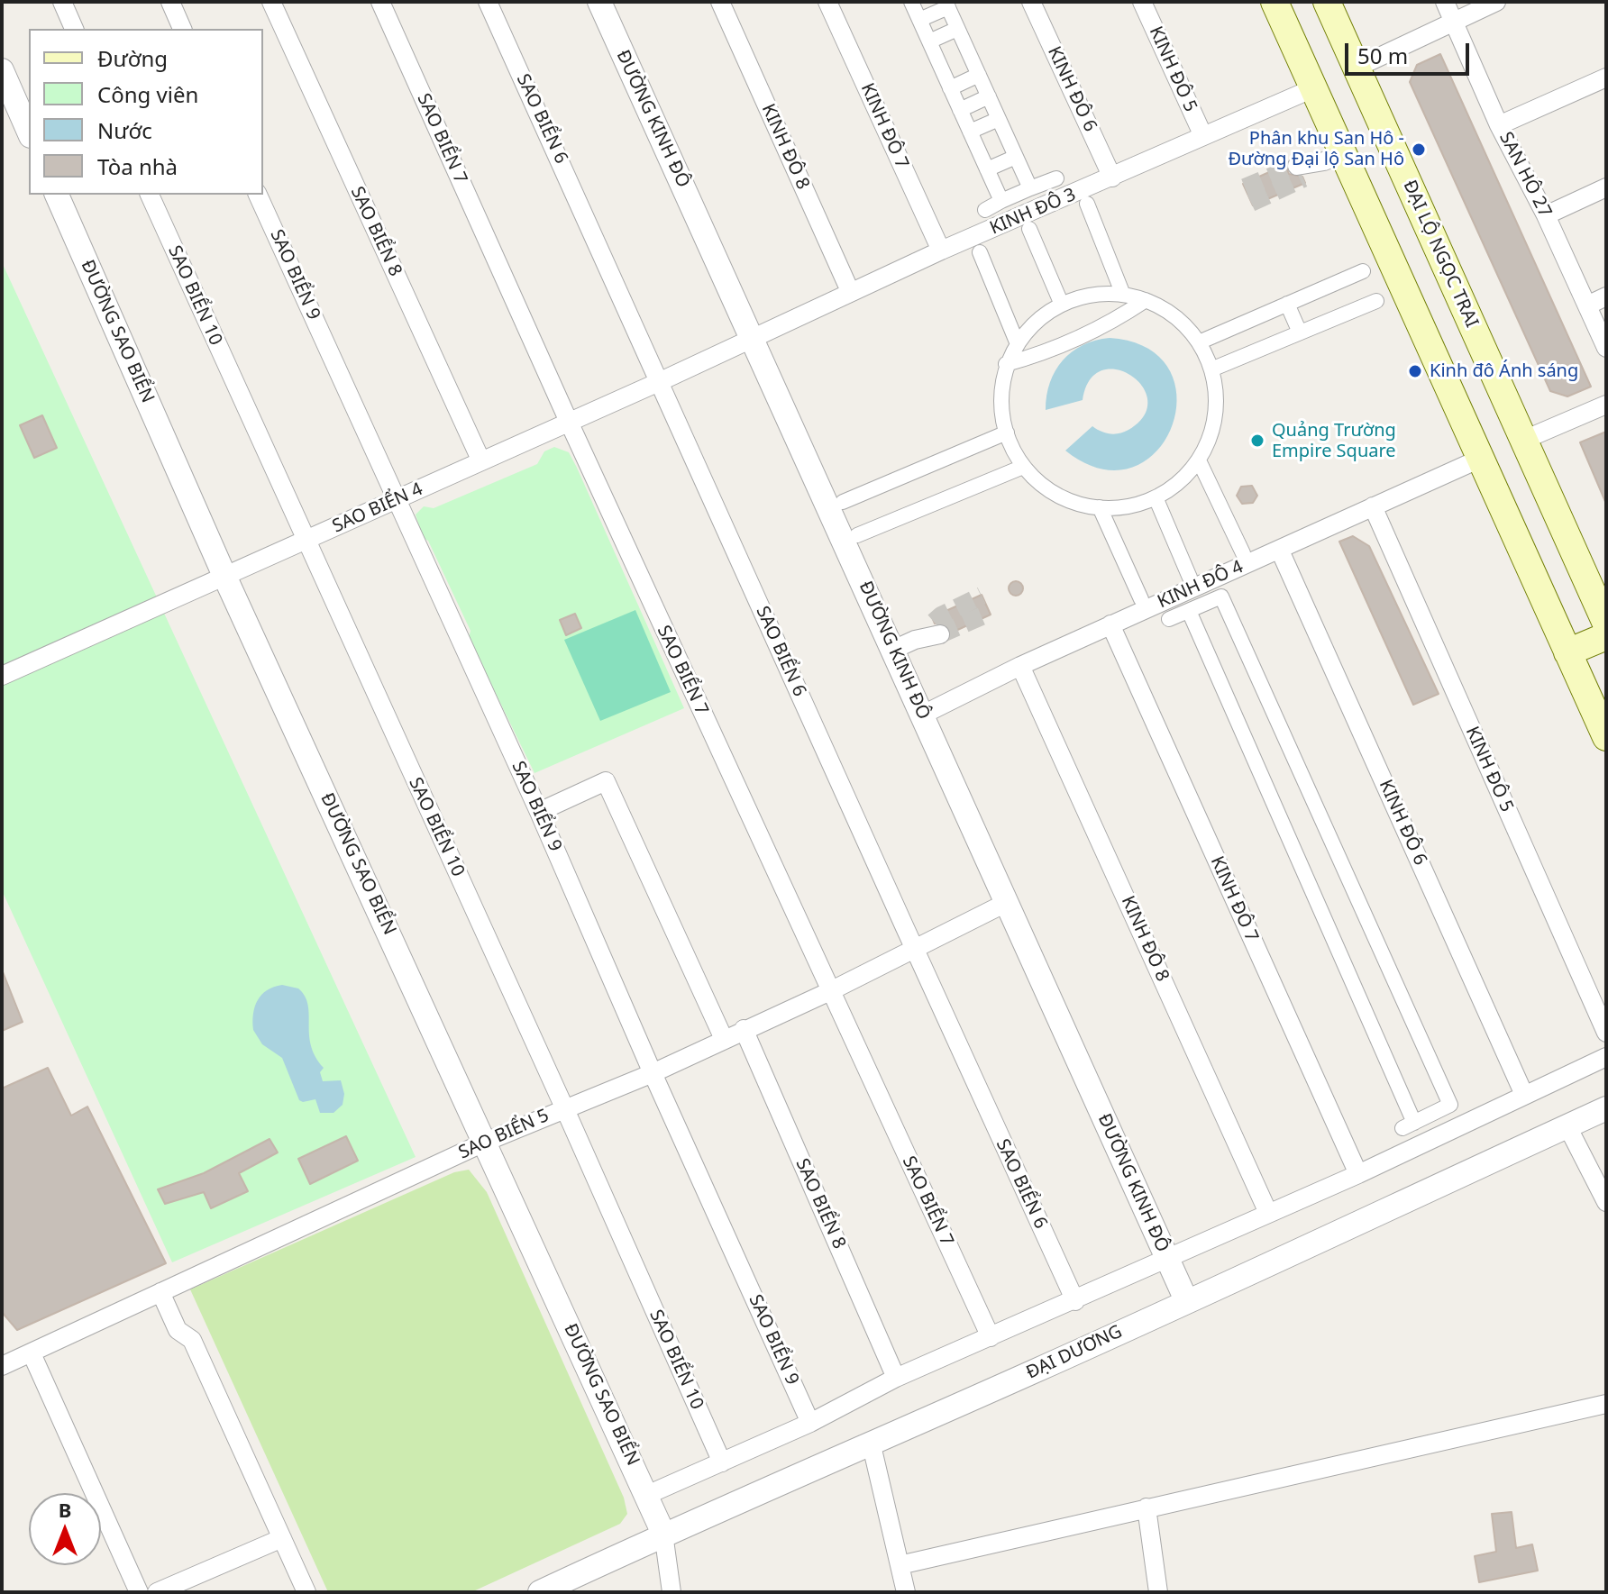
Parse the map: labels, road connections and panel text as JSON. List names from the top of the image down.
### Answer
{
  "streets": {
    "main road": ["ĐẠI LỘ NGỌC TRAI"],
    "street": [
      "KINH ĐÔ 5",
      "KINH ĐÔ 6",
      "SAO BIỂN 6",
      "ĐƯỜNG KINH ĐÔ",
      "KINH ĐÔ 7",
      "SAO BIỂN 7",
      "KINH ĐÔ 8",
      "SAN HÔ 27",
      "KINH ĐÔ 3",
      "SAO BIỂN 8",
      "SAO BIỂN 9",
      "SAO BIỂN 10",
      "ĐƯỜNG SAO BIỂN",
      "SAO BIỂN 4",
      "KINH ĐÔ 4",
      "SAO BIỂN 5",
      "ĐẠI DƯƠNG"
    ]
  },
  "crossings": [
    ["KINH ĐÔ 5", "KINH ĐÔ 3"],
    ["KINH ĐÔ 5", "KINH ĐÔ 4"],
    ["KINH ĐÔ 6", "KINH ĐÔ 3"],
    ["KINH ĐÔ 6", "KINH ĐÔ 4"],
    ["SAO BIỂN 6", "SAO BIỂN 4"],
    ["SAO BIỂN 6", "SAO BIỂN 5"],
    ["ĐƯỜNG KINH ĐÔ", "KINH ĐÔ 3"],
    ["ĐƯỜNG KINH ĐÔ", "SAO BIỂN 4"],
    ["ĐƯỜNG KINH ĐÔ", "KINH ĐÔ 4"],
    ["ĐƯỜNG KINH ĐÔ", "SAO BIỂN 5"],
    ["ĐƯỜNG KINH ĐÔ", "ĐẠI DƯƠNG"],
    ["KINH ĐÔ 7", "KINH ĐÔ 3"],
    ["KINH ĐÔ 7", "KINH ĐÔ 4"],
    ["SAO BIỂN 7", "SAO BIỂN 4"],
    ["SAO BIỂN 7", "SAO BIỂN 5"],
    ["KINH ĐÔ 8", "KINH ĐÔ 3"],
    ["KINH ĐÔ 8", "KINH ĐÔ 4"],
    ["KINH ĐÔ 3", "SAO BIỂN 4"],
    ["SAO BIỂN 8", "SAO BIỂN 4"],
    ["SAO BIỂN 8", "SAO BIỂN 5"],
    ["SAO BIỂN 9", "SAO BIỂN 4"],
    ["SAO BIỂN 9", "SAO BIỂN 5"],
    ["SAO BIỂN 10", "SAO BIỂN 4"],
    ["SAO BIỂN 10", "SAO BIỂN 5"],
    ["ĐƯỜNG SAO BIỂN", "SAO BIỂN 4"],
    ["ĐƯỜNG SAO BIỂN", "SAO BIỂN 5"],
    ["ĐƯỜNG SAO BIỂN", "ĐẠI DƯƠNG"]
  ],
  "places": ["Phân khu San Hô - Đường Đại lộ San Hô", "Kinh đô Ánh sáng", "Quảng Trường Empire Square"],
  "legend": [
    "Đường",
    "Công viên",
    "Nước",
    "Tòa nhà"
  ],
  "scale_bar": "50 m",
  "north": "top"
}
